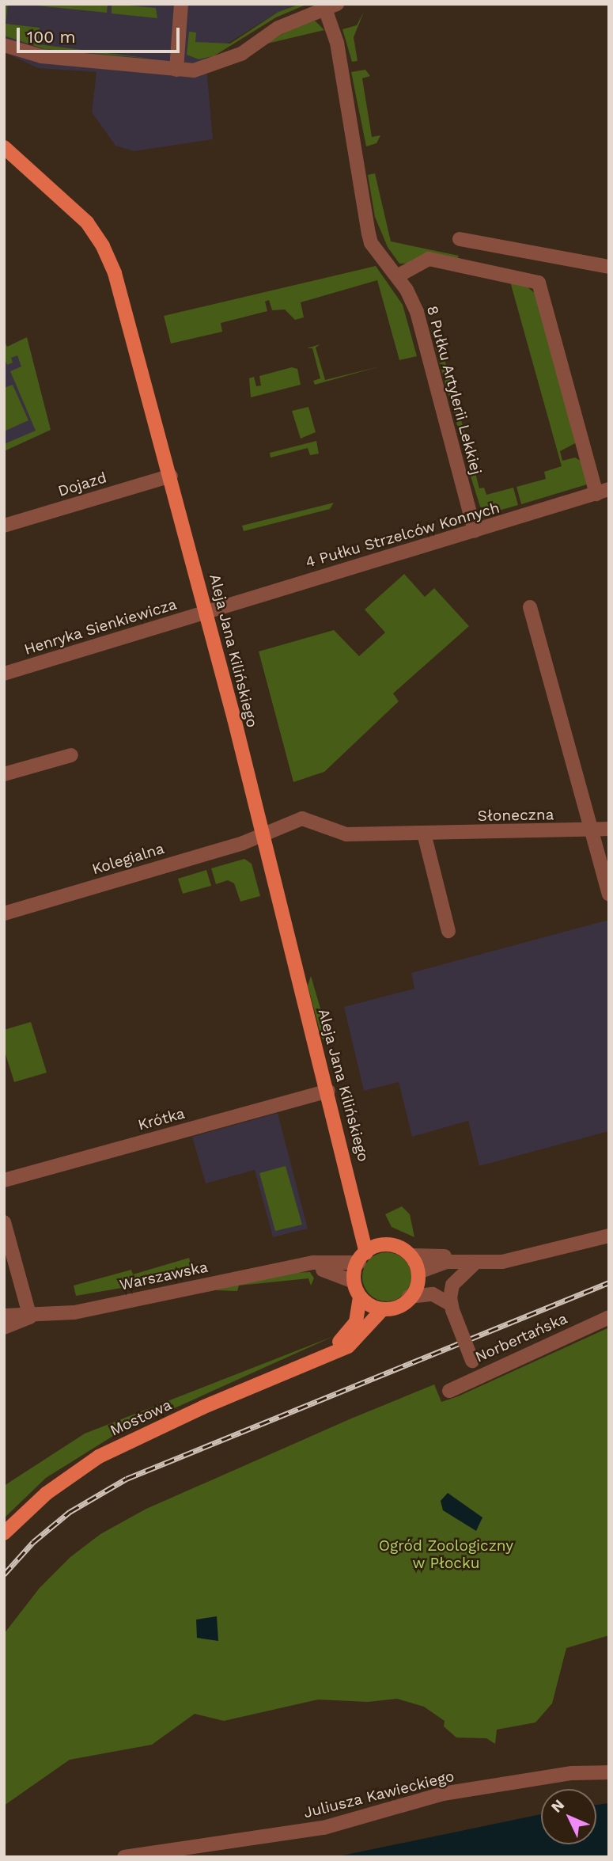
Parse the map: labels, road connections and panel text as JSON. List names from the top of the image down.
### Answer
{
  "streets": {
    "main road": ["Aleja Jana Kilińskiego", "Mostowa"],
    "street": [
      "8 Pułku Artylerii Lekkiej",
      "Dojazd",
      "4 Pułku Strzelców Konnych",
      "Henryka Sienkiewicza",
      "Słoneczna",
      "Kolegialna",
      "Krótka",
      "Warszawska",
      "Norbertańska",
      "Juliusza Kawieckiego"
    ]
  },
  "crossings": [
    ["8 Pułku Artylerii Lekkiej", "4 Pułku Strzelców Konnych"],
    ["Dojazd", "Aleja Jana Kilińskiego"],
    ["4 Pułku Strzelców Konnych", "Henryka Sienkiewicza"],
    ["4 Pułku Strzelców Konnych", "Aleja Jana Kilińskiego"],
    ["Henryka Sienkiewicza", "Aleja Jana Kilińskiego"],
    ["Aleja Jana Kilińskiego", "Kolegialna"],
    ["Aleja Jana Kilińskiego", "Krótka"],
    ["Aleja Jana Kilińskiego", "Warszawska"],
    ["Aleja Jana Kilińskiego", "Mostowa"],
    ["Słoneczna", "Kolegialna"],
    ["Warszawska", "Mostowa"]
  ],
  "parks": ["Ogród Zoologiczny w Płocku"],
  "scale_bar": "100 m",
  "north": "top left"
}
